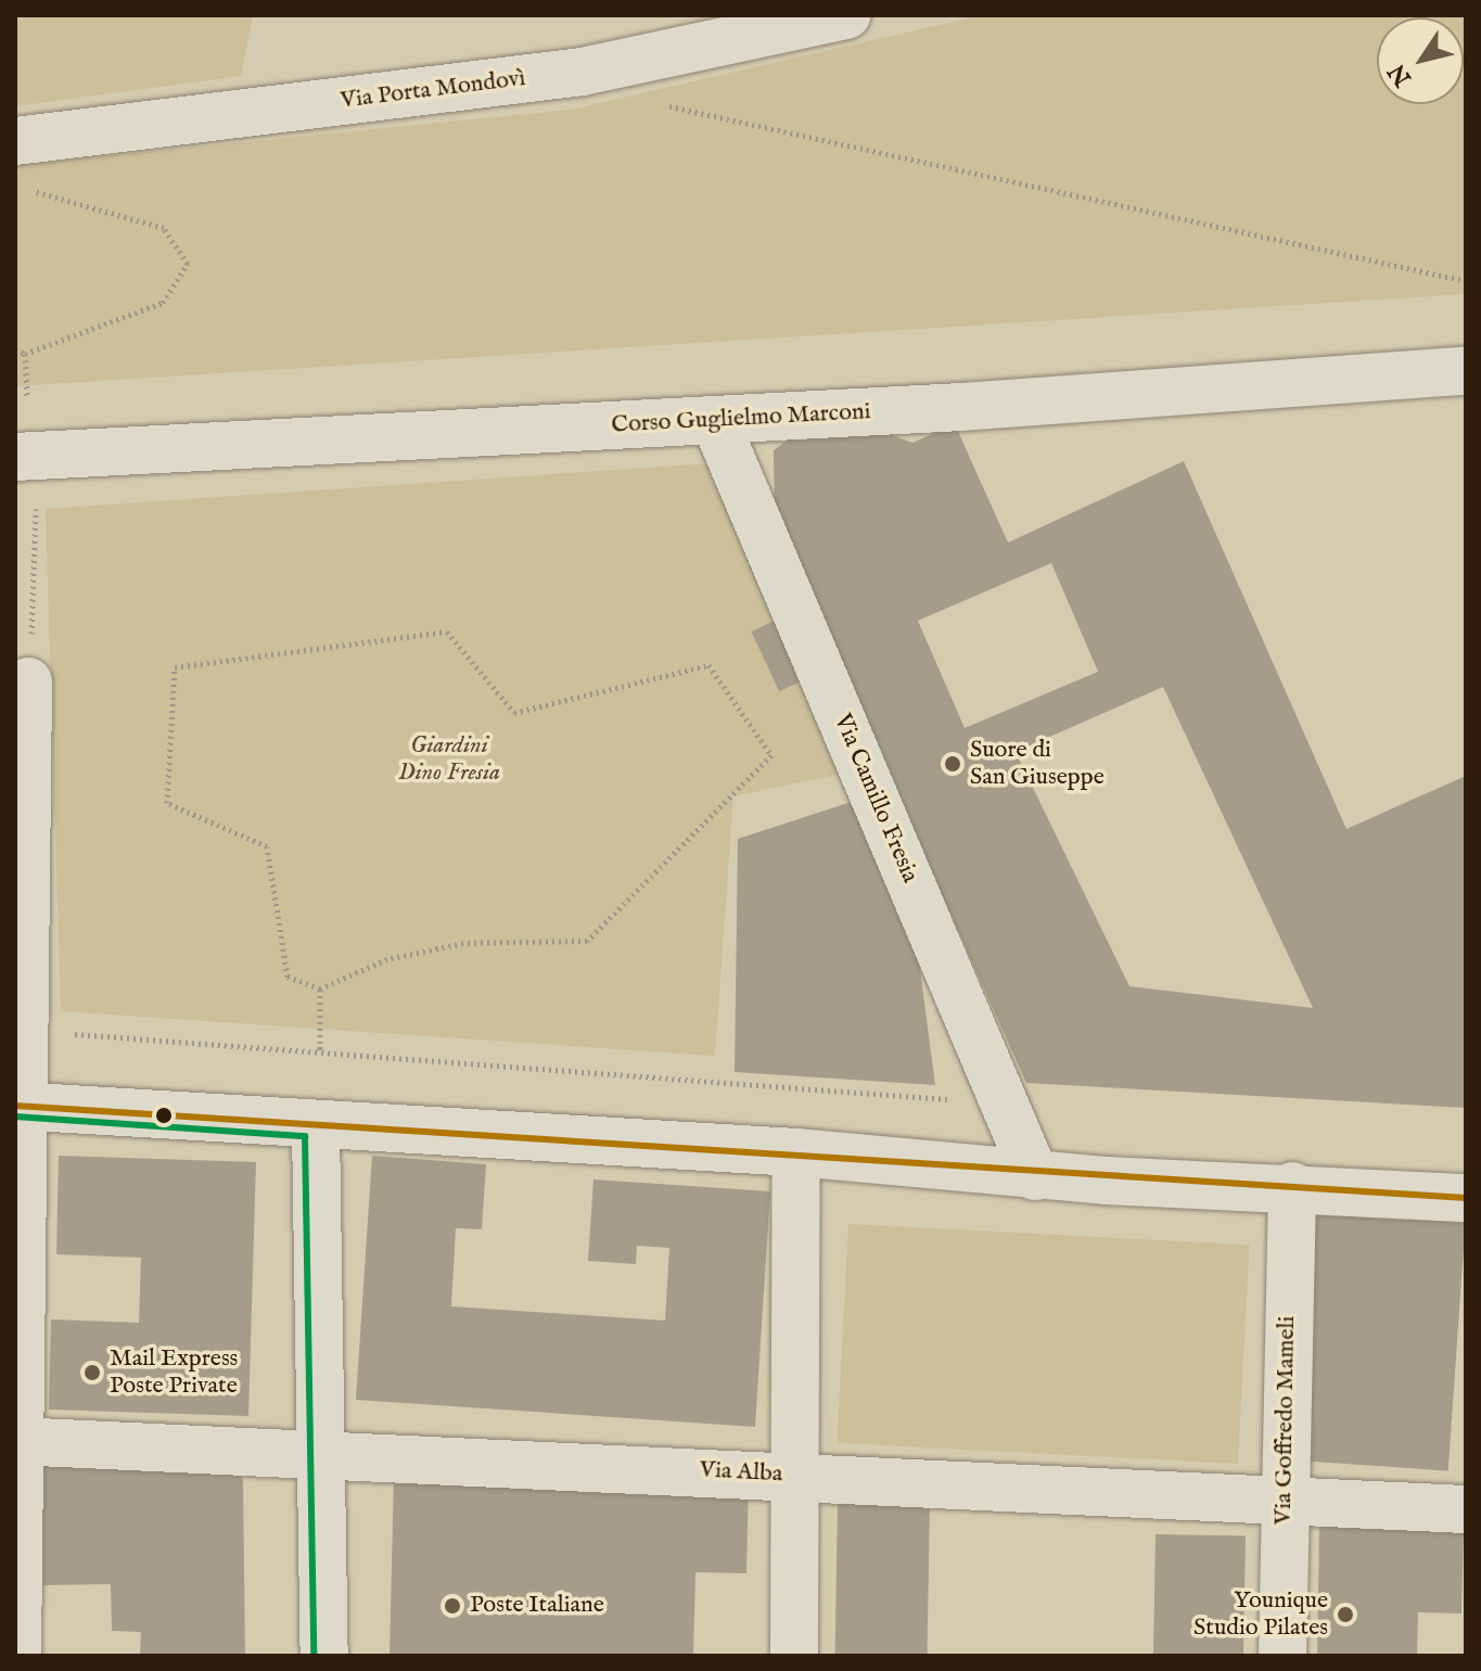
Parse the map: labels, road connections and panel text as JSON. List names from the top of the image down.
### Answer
{
  "streets": {
    "street": [
      "Via Porta Mondovì",
      "Corso Guglielmo Marconi",
      "Via Camillo Fresia",
      "Via Goffredo Mameli",
      "Via Alba"
    ]
  },
  "crossings": [
    ["Corso Guglielmo Marconi", "Via Camillo Fresia"],
    ["Via Goffredo Mameli", "Via Alba"]
  ],
  "parks": ["Giardini Dino Fresia"],
  "places": [
    "Suore di San Giuseppe",
    "Mail Express Poste Private",
    "Poste Italiane",
    "Younique Studio Pilates"
  ],
  "north": "bottom left"
}
